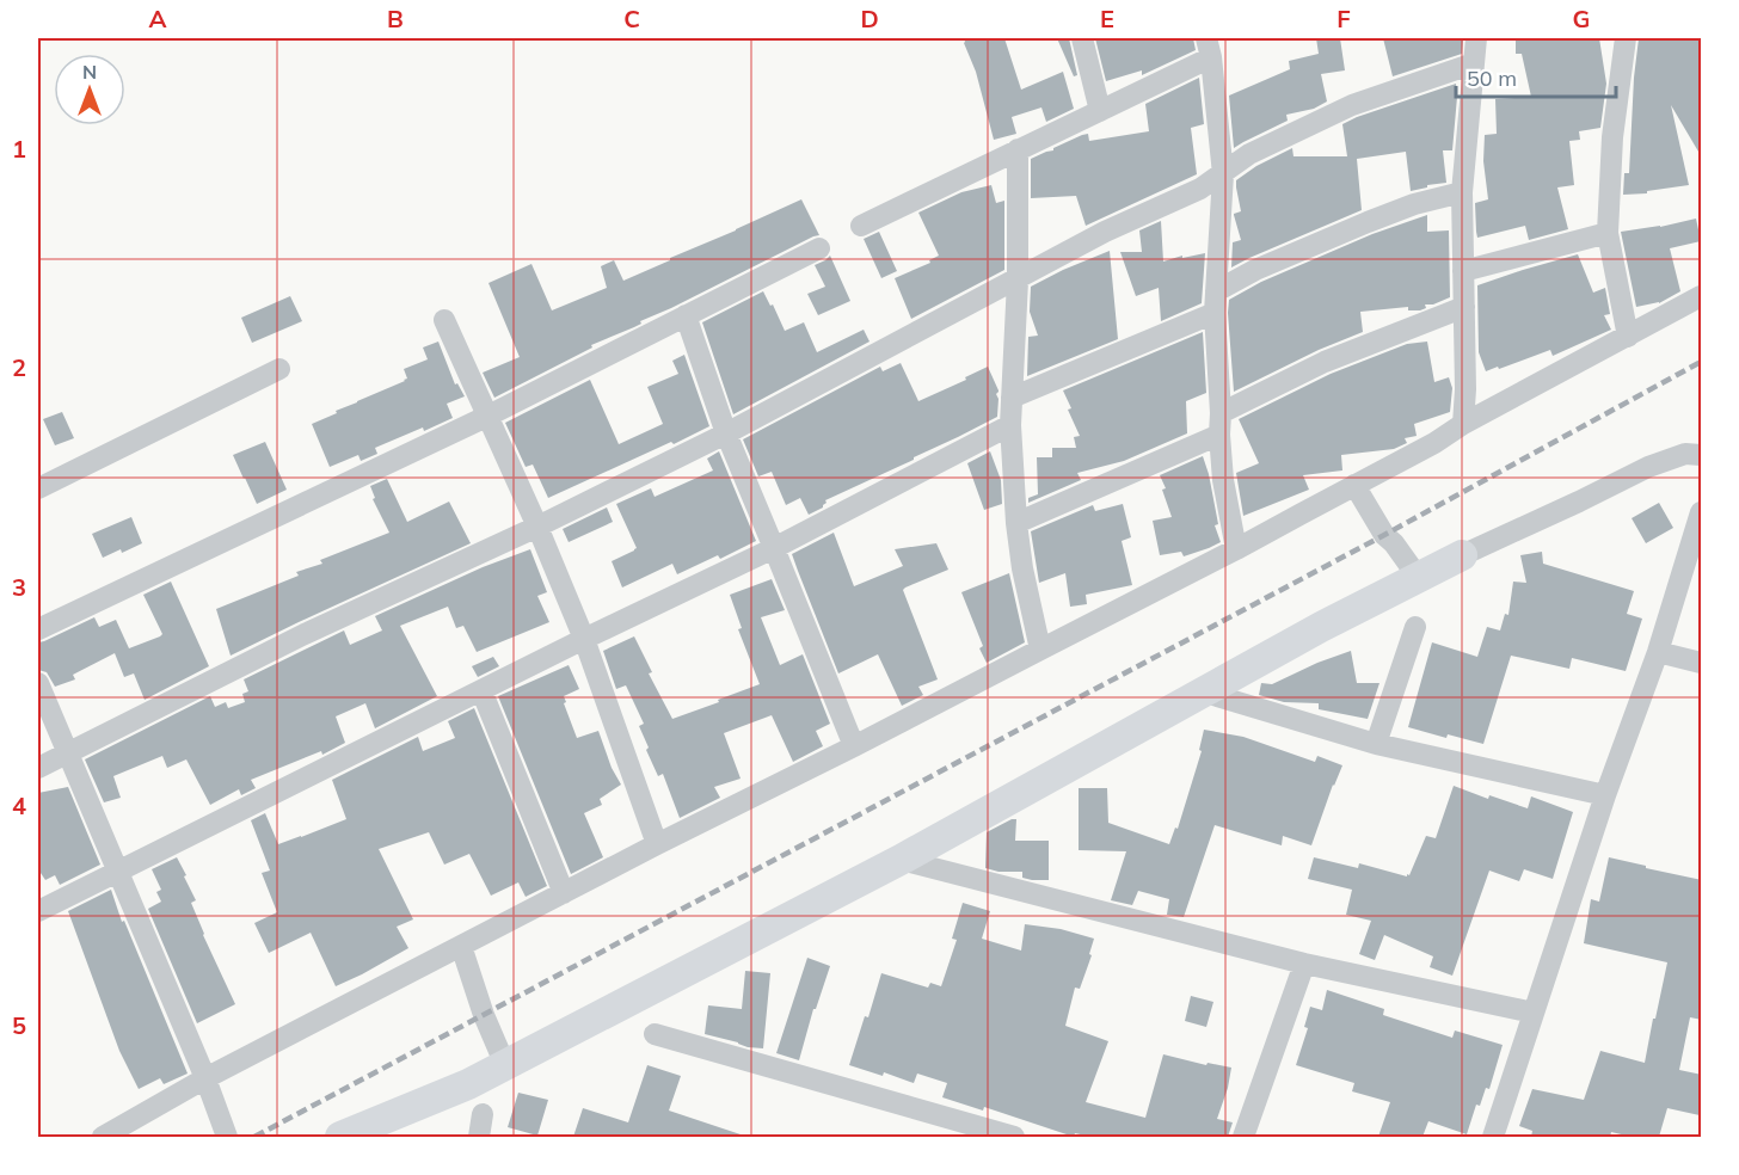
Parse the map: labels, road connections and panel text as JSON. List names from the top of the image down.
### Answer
{
  "scale_bar": "50 m",
  "north": "top",
  "grid": {
    "columns": [
      "A",
      "B",
      "C",
      "D",
      "E",
      "F",
      "G"
    ],
    "rows": [
      "1",
      "2",
      "3",
      "4",
      "5"
    ]
  }
}
